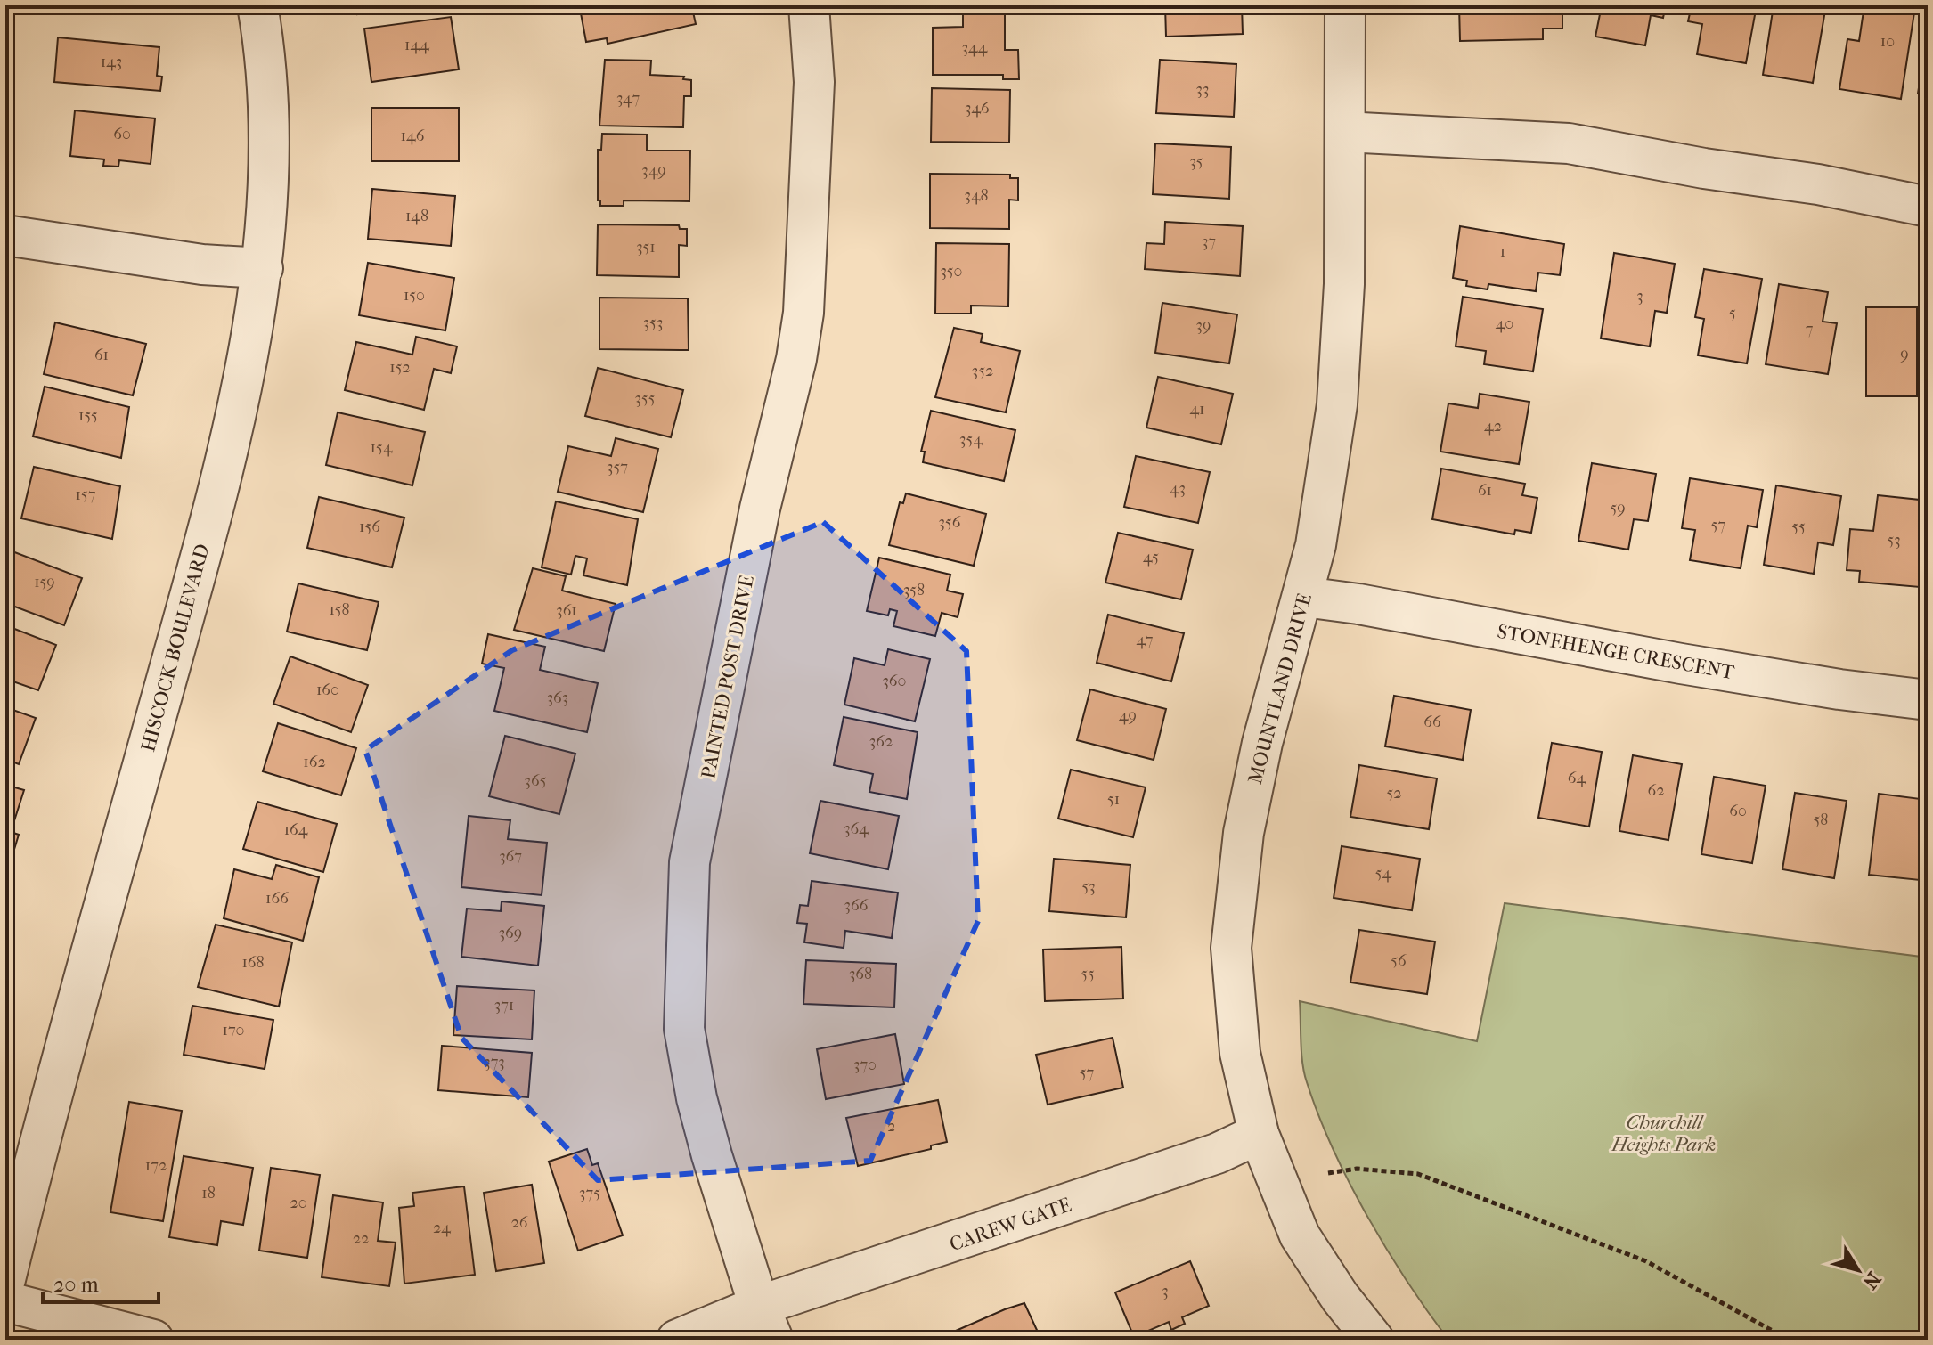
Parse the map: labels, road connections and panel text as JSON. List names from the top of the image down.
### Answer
{
  "streets": {
    "street": [
      "HISCOCK BOULEVARD",
      "STONEHENGE CRESCENT",
      "PAINTED POST DRIVE",
      "MOUNTLAND DRIVE",
      "CAREW GATE"
    ]
  },
  "crossings": [
    ["STONEHENGE CRESCENT", "MOUNTLAND DRIVE"],
    ["PAINTED POST DRIVE", "CAREW GATE"],
    ["MOUNTLAND DRIVE", "CAREW GATE"]
  ],
  "parks": ["Churchill Heights Park"],
  "house_numbers": [
    "10",
    "144",
    "344",
    "143",
    "33",
    "347",
    "346",
    "60",
    "146",
    "35",
    "349",
    "348",
    "148",
    "37",
    "351",
    "1",
    "350",
    "150",
    "3",
    "5",
    "353",
    "40",
    "39",
    "7",
    "9",
    "61",
    "152",
    "352",
    "355",
    "41",
    "155",
    "42",
    "354",
    "154",
    "357",
    "43",
    "61",
    "157",
    "59",
    "356",
    "57",
    "156",
    "55",
    "53",
    "45",
    "159",
    "358",
    "158",
    "361",
    "47",
    "360",
    "160",
    "363",
    "49",
    "66",
    "362",
    "162",
    "64",
    "365",
    "62",
    "52",
    "51",
    "60",
    "58",
    "364",
    "164",
    "367",
    "54",
    "53",
    "166",
    "366",
    "369",
    "56",
    "168",
    "368",
    "55",
    "371",
    "170",
    "373",
    "370",
    "57",
    "2",
    "172",
    "18",
    "375",
    "20",
    "26",
    "24",
    "22",
    "3"
  ],
  "scale_bar": "20 m",
  "north": "bottom right"
}
